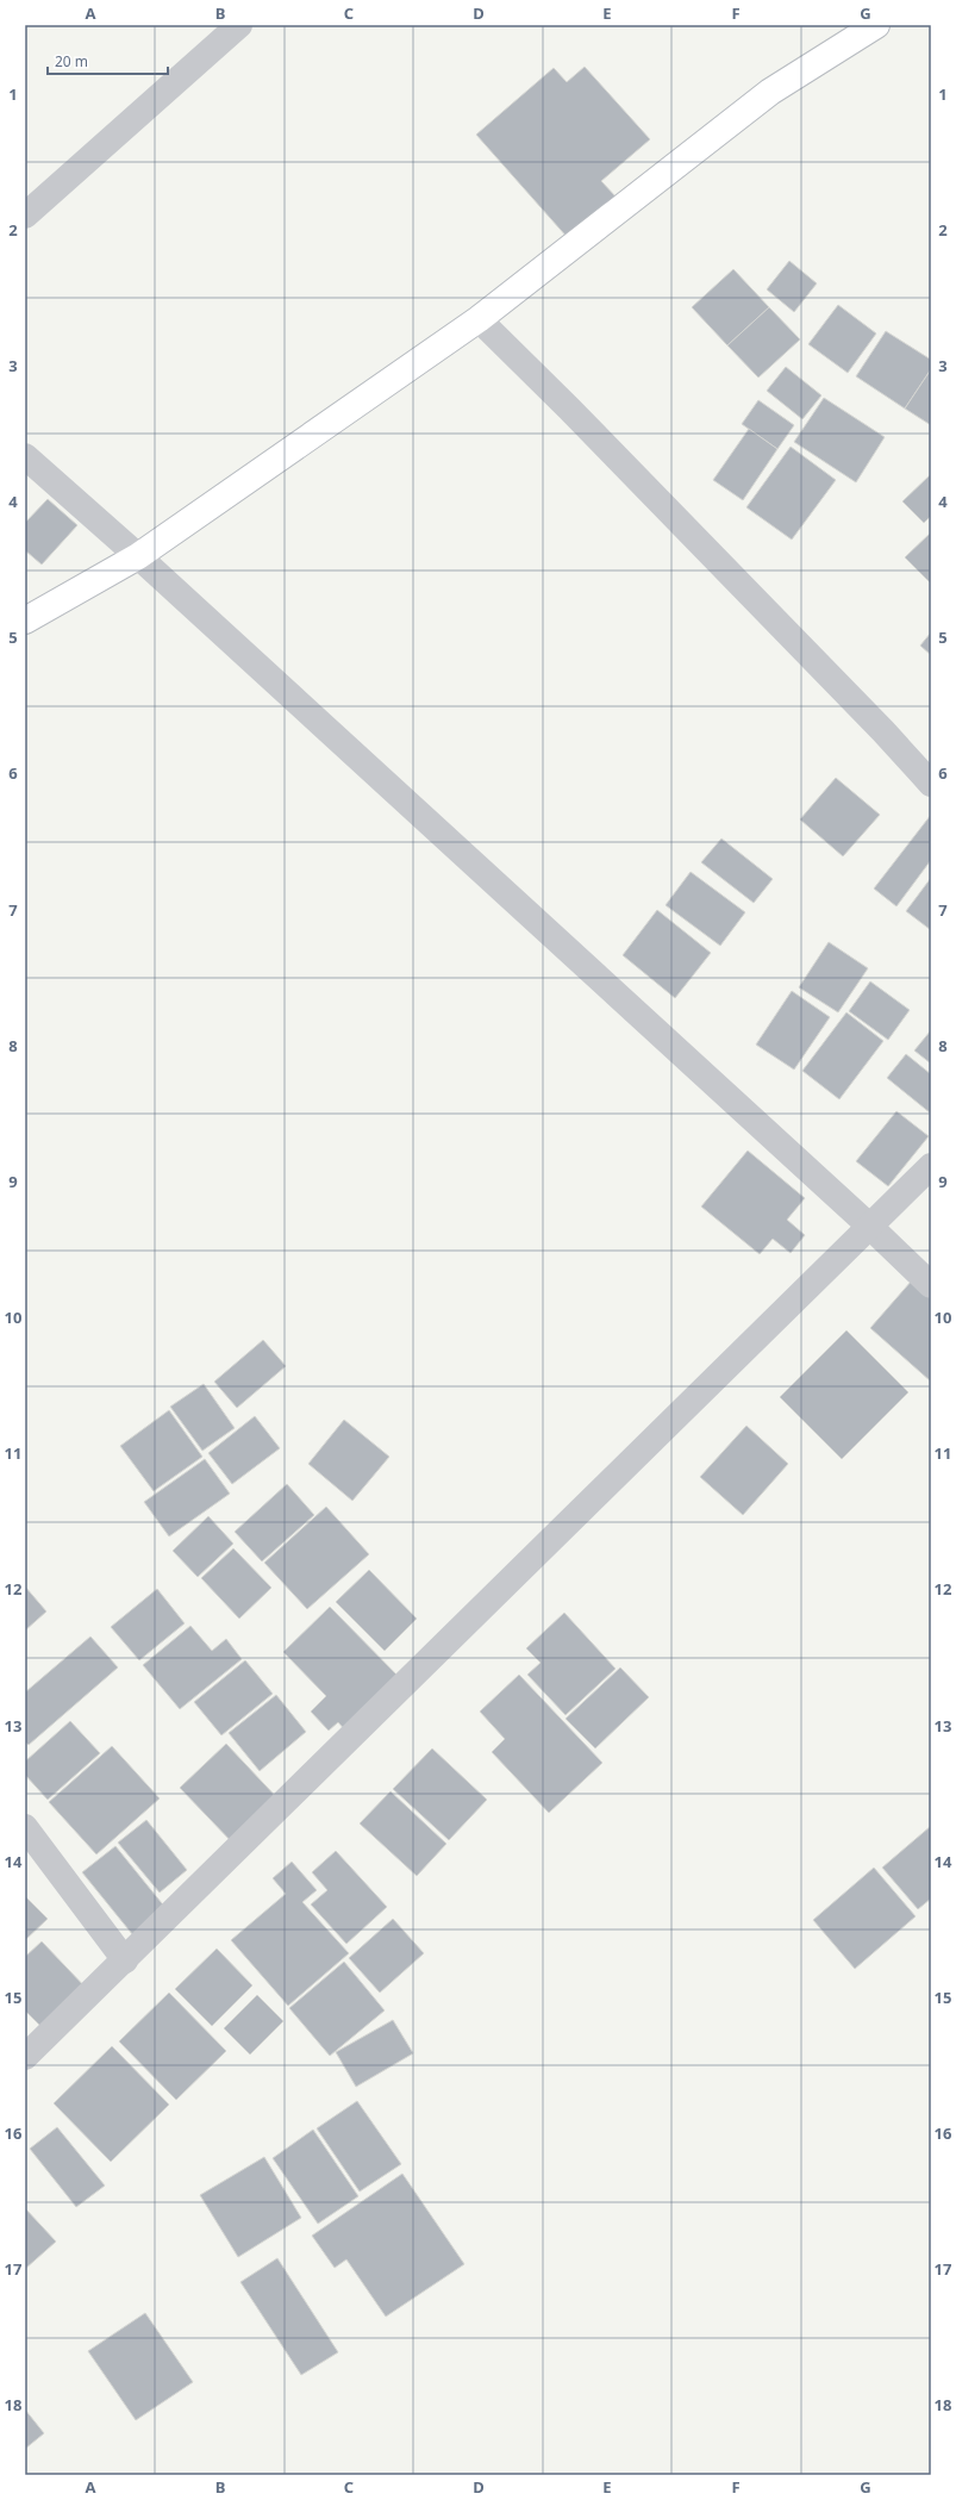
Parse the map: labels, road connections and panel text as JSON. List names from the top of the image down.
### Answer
{
  "scale_bar": "20 m",
  "grid": {
    "columns": [
      "A",
      "B",
      "C",
      "D",
      "E",
      "F",
      "G"
    ],
    "rows": [
      "1",
      "2",
      "3",
      "4",
      "5",
      "6",
      "7",
      "8",
      "9",
      "10",
      "11",
      "12",
      "13",
      "14",
      "15",
      "16",
      "17",
      "18"
    ]
  }
}
